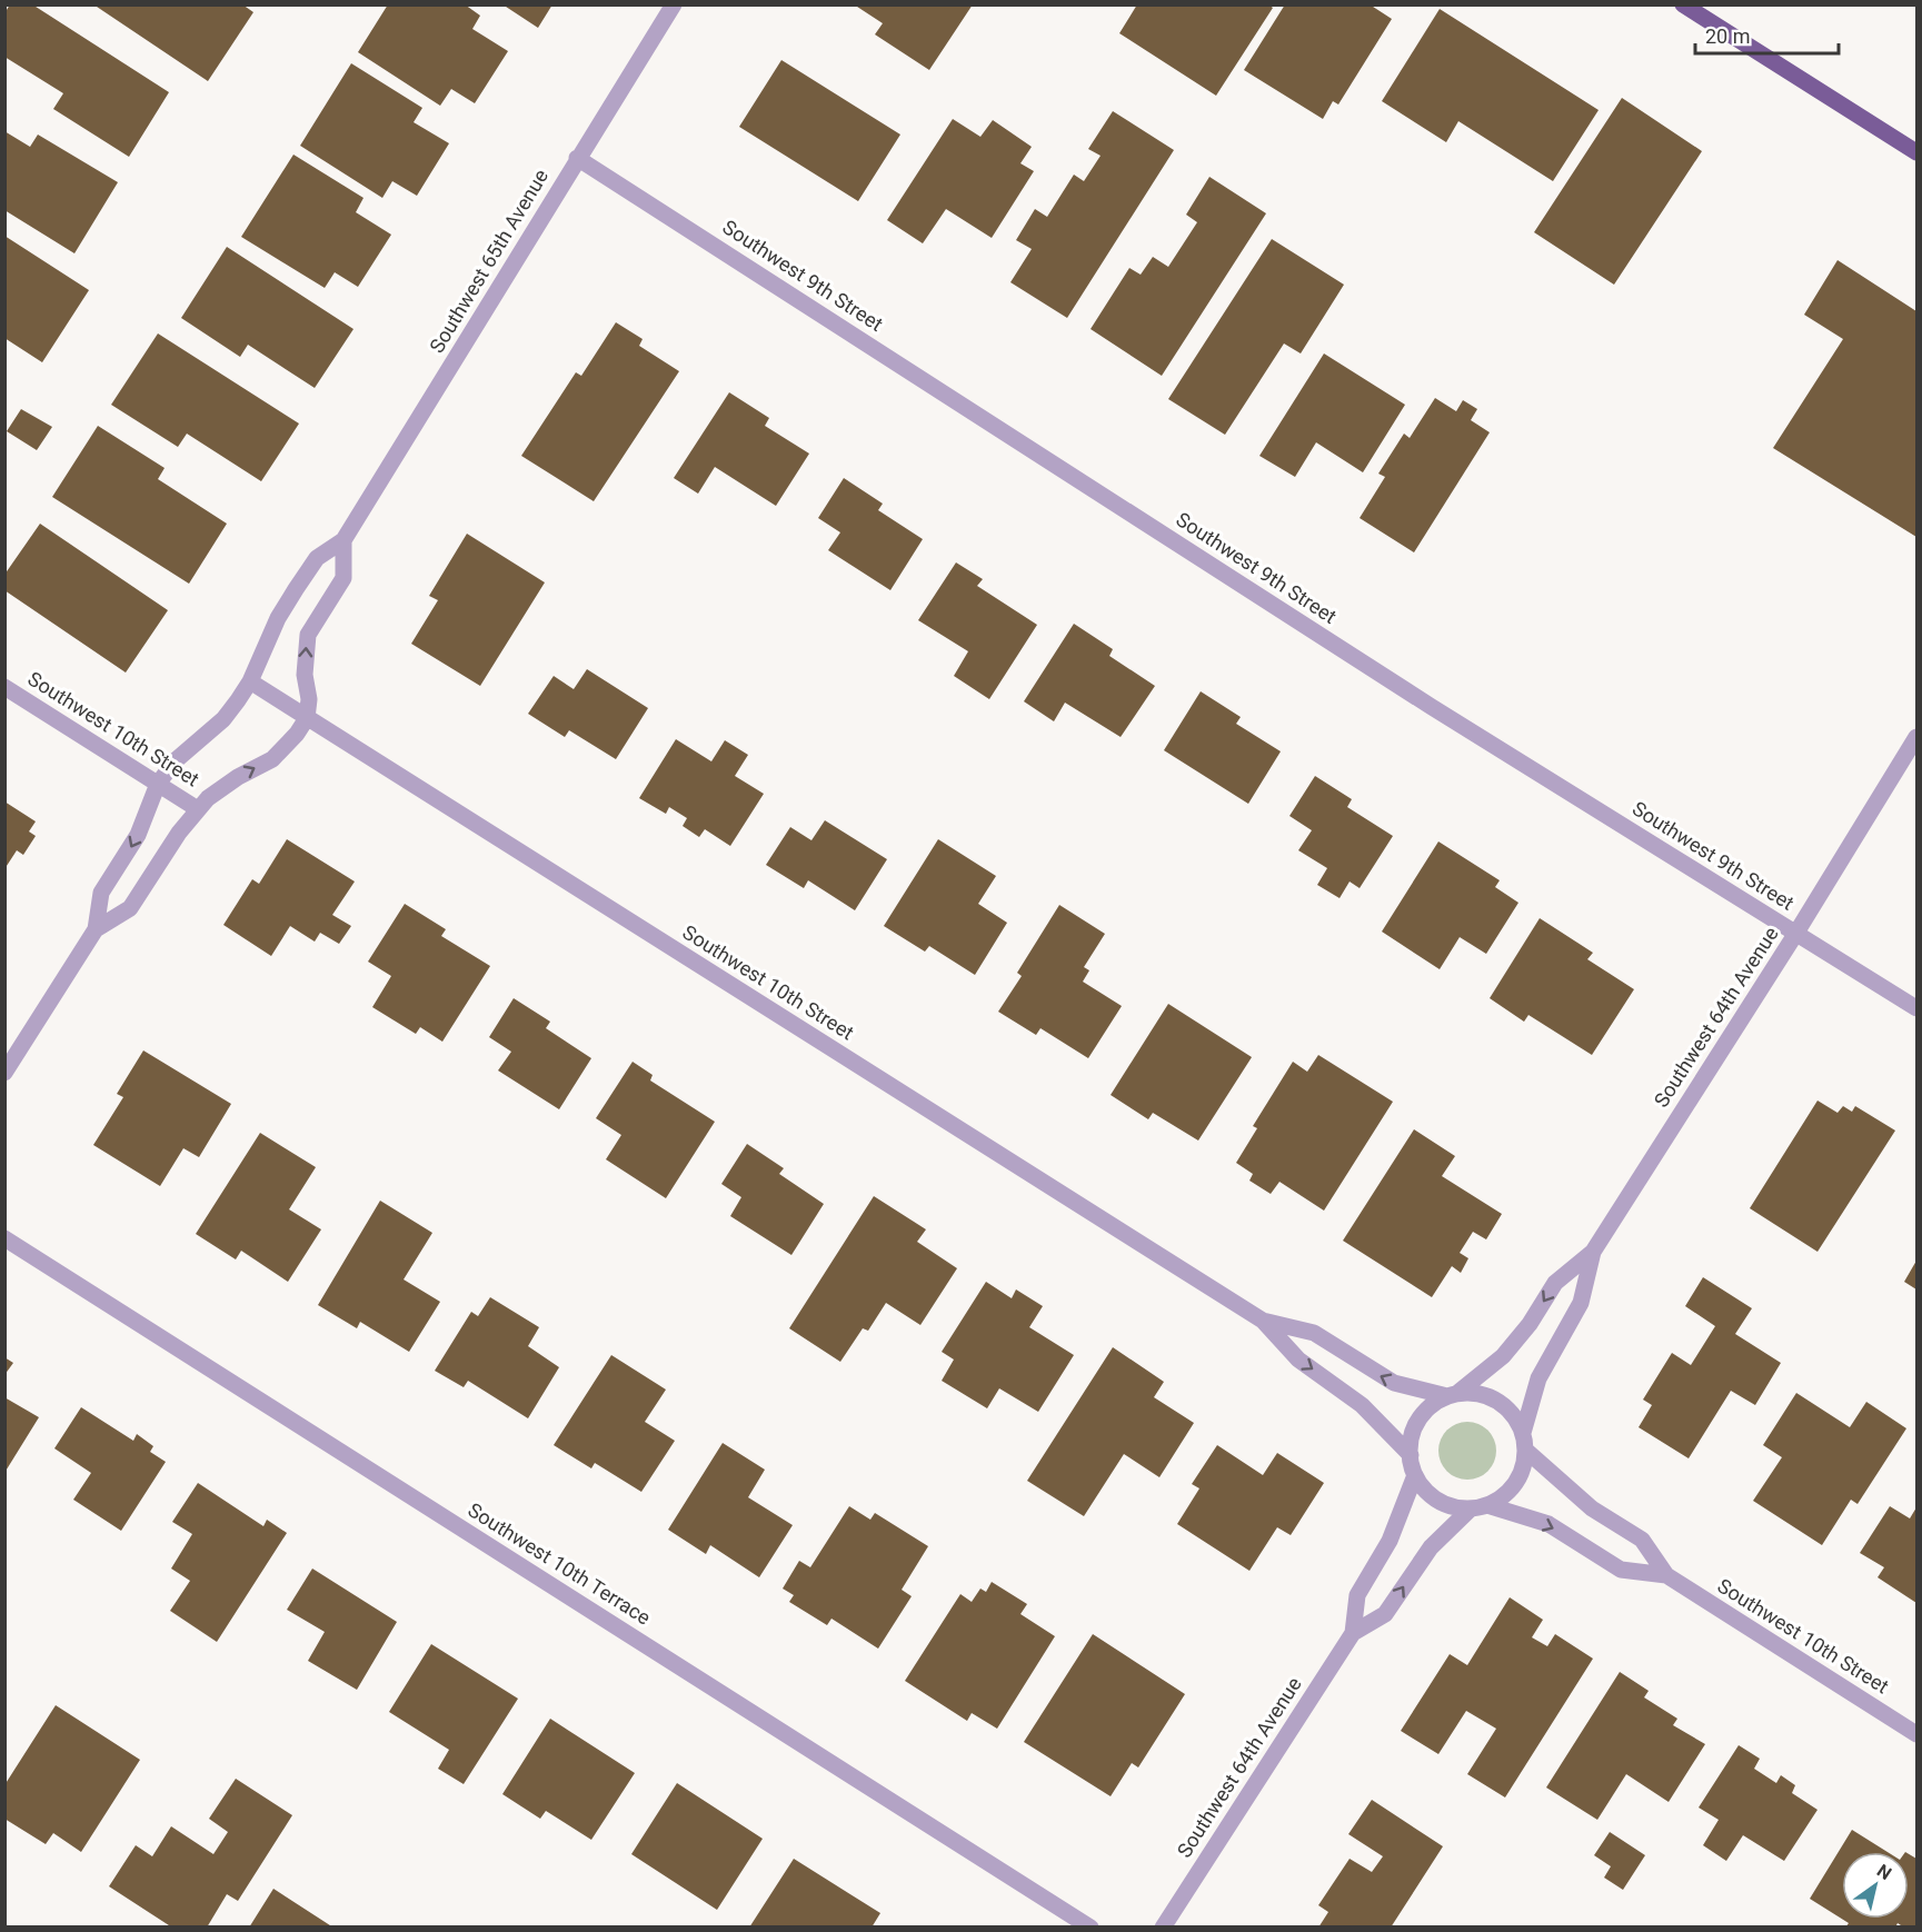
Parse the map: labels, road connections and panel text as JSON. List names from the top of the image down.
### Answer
{
  "streets": {
    "street": [
      "Southwest 65th Avenue",
      "Southwest 9th Street",
      "Southwest 10th Street",
      "Southwest 64th Avenue",
      "Southwest 10th Terrace"
    ]
  },
  "crossings": [
    ["Southwest 65th Avenue", "Southwest 9th Street"],
    ["Southwest 65th Avenue", "Southwest 10th Street"],
    ["Southwest 9th Street", "Southwest 64th Avenue"],
    ["Southwest 10th Street", "Southwest 64th Avenue"]
  ],
  "scale_bar": "20 m",
  "north": "top right"
}
